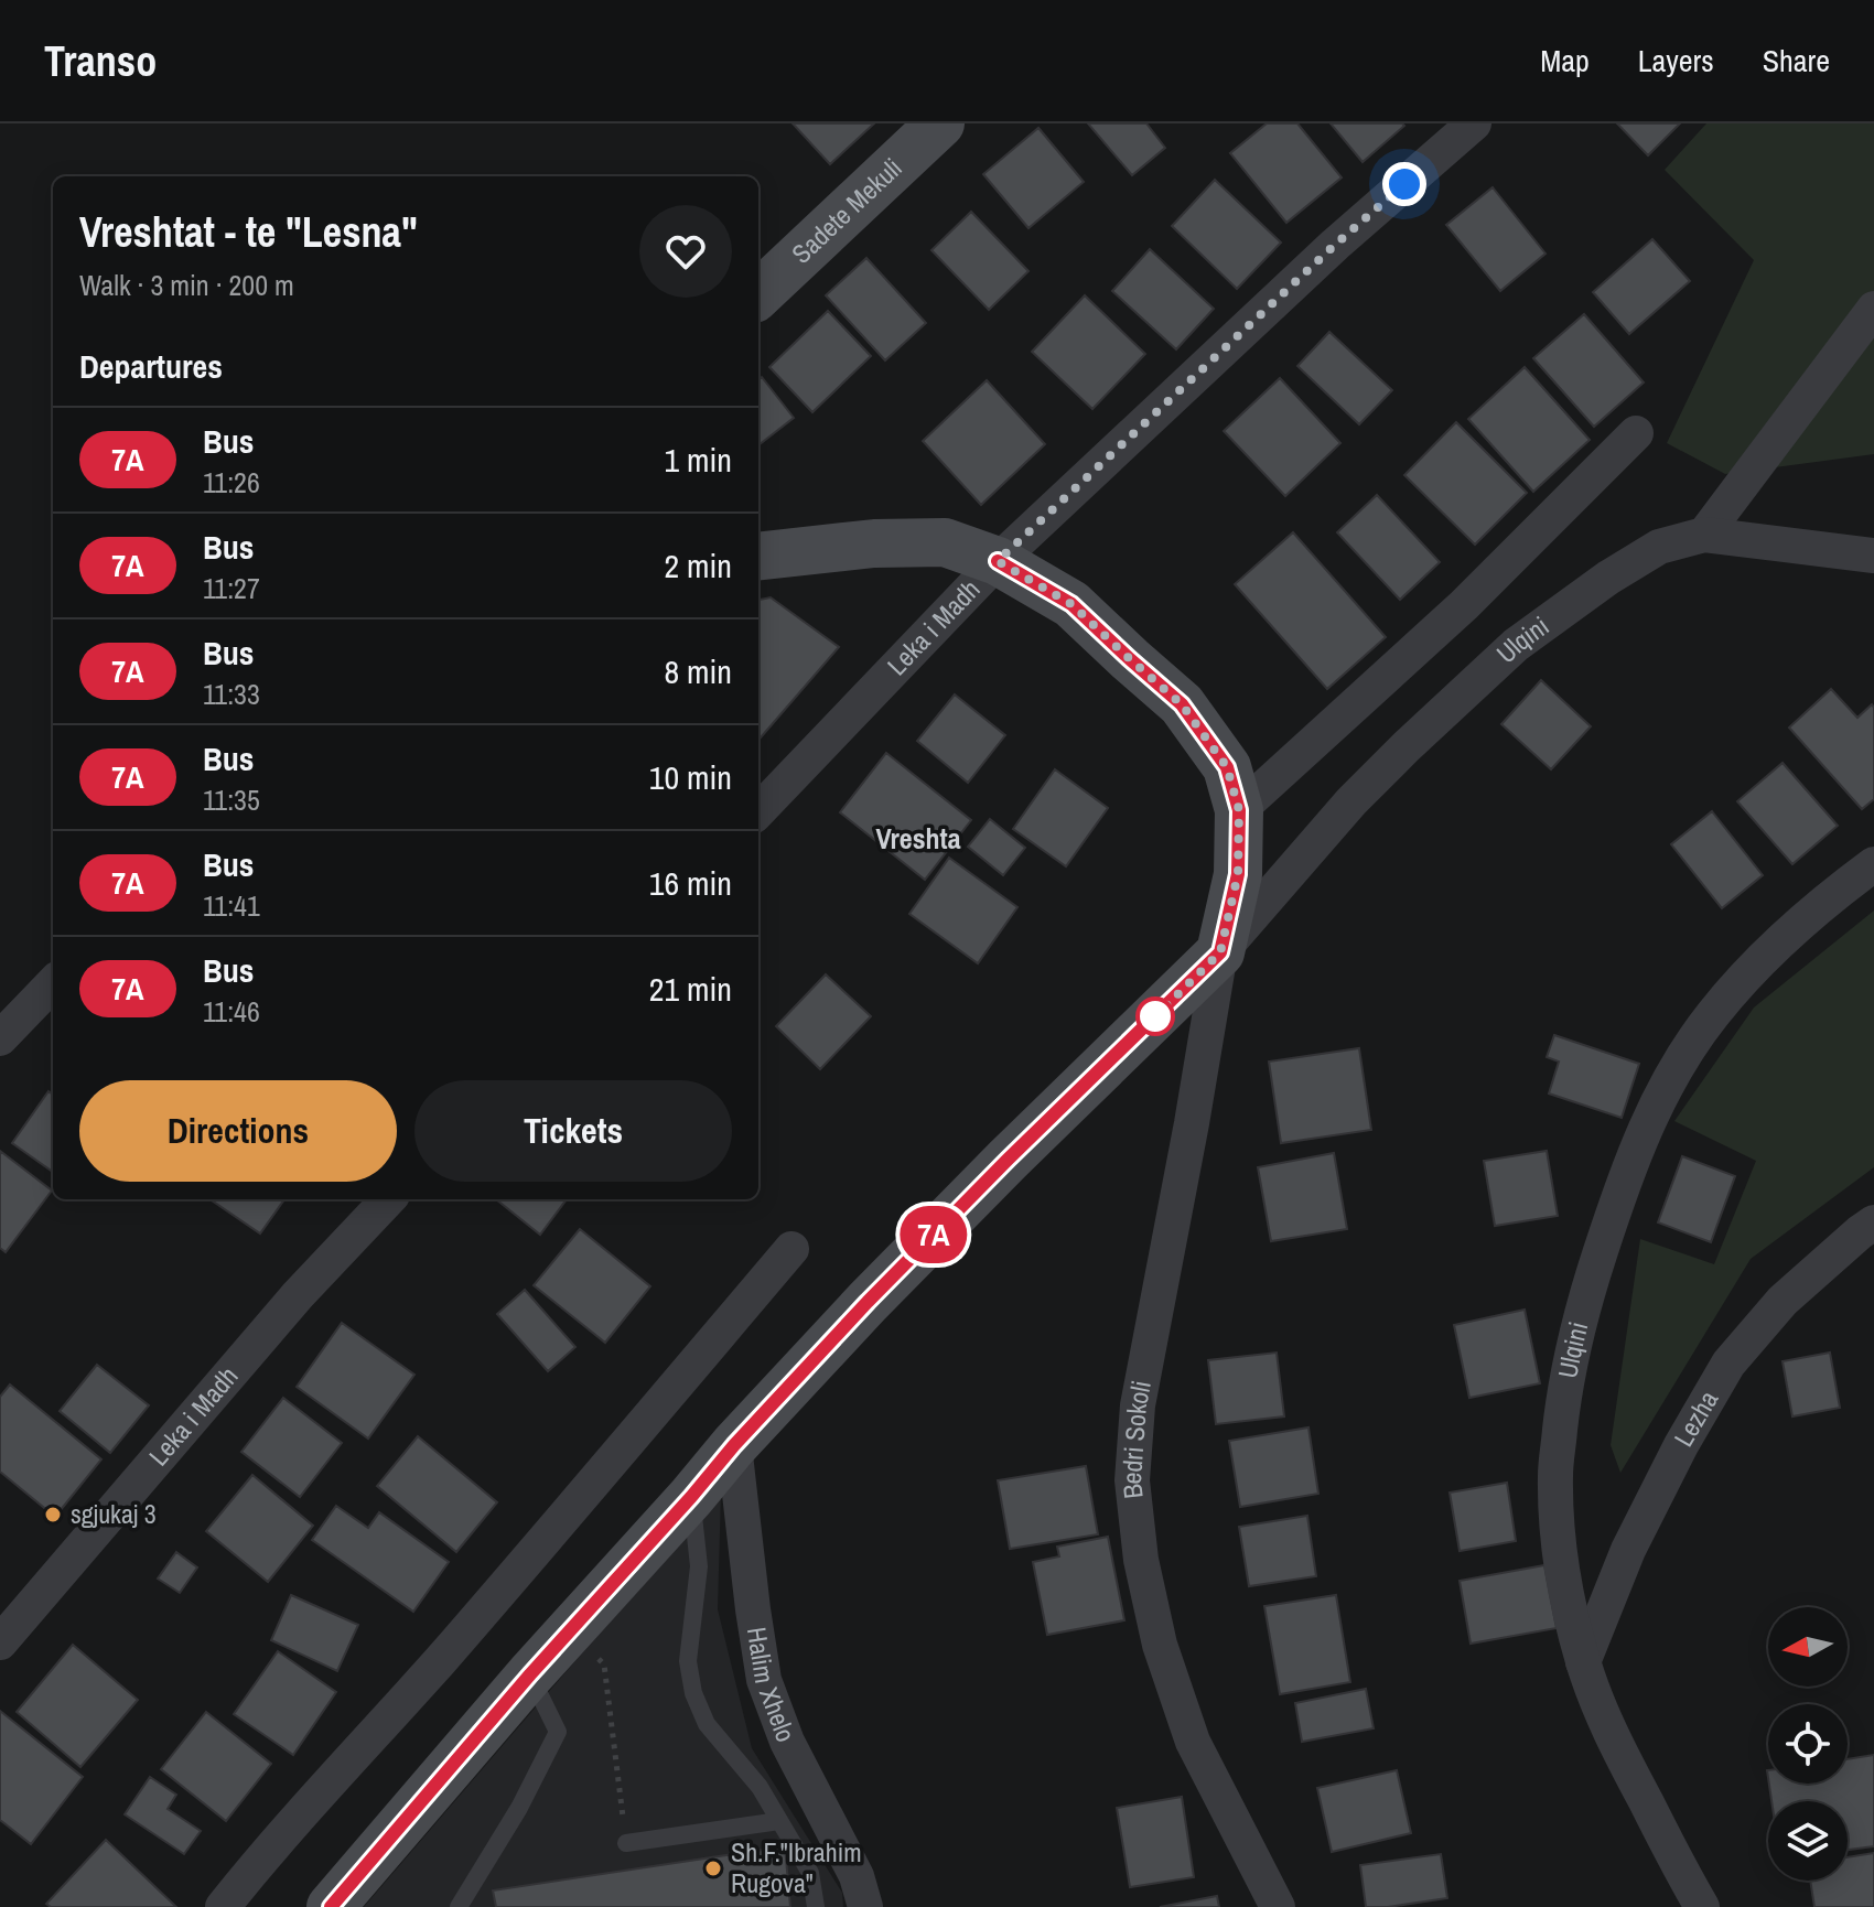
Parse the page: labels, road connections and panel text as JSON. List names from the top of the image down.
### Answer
{
  "streets": {
    "street": [
      "Sadete Mekuli",
      "Leka i Madh",
      "Ulqini",
      "Lezha",
      "Bedri Sokoli",
      "Halim Xhelo"
    ]
  },
  "crossings": [
    ["Ulqini", "Lezha"],
    ["Ulqini", "Bedri Sokoli"]
  ],
  "districts": ["Vreshta"],
  "places": ["sgjukaj 3", "Sh.F.\"Ibrahim Rugova\""],
  "lines": ["bus line 7A"],
  "north": "left",
  "page": {
    "header": "Transo",
    "nav": ["Map", "Layers", "Share"],
    "on_map": "7A",
    "heading": [
      ["Vreshtat - te \"Lesna\"", "Walk · 3 min · 200 m"],
      "Departures"
    ],
    "list": [
      {
        "mark": "7A",
        "name": "Bus",
        "note": "11:26",
        "value": "1 min"
      },
      {
        "mark": "7A",
        "name": "Bus",
        "note": "11:27",
        "value": "2 min"
      },
      {
        "mark": "7A",
        "name": "Bus",
        "note": "11:33",
        "value": "8 min"
      },
      {
        "mark": "7A",
        "name": "Bus",
        "note": "11:35",
        "value": "10 min"
      },
      {
        "mark": "7A",
        "name": "Bus",
        "note": "11:41",
        "value": "16 min"
      },
      {
        "mark": "7A",
        "name": "Bus",
        "note": "11:46",
        "value": "21 min"
      }
    ],
    "buttons": ["Directions", "Tickets"]
  }
}
